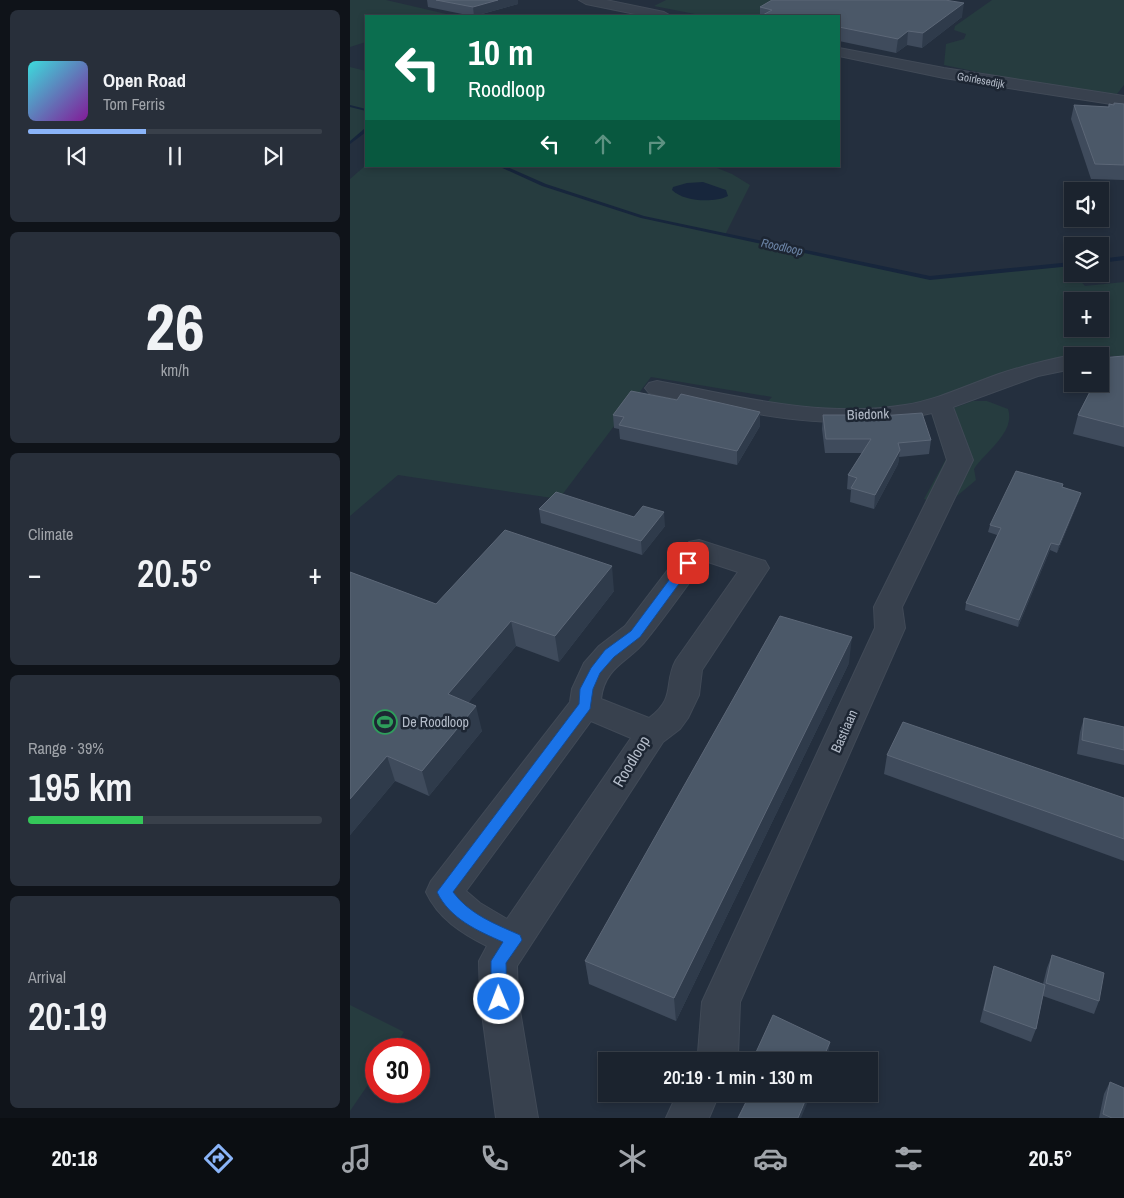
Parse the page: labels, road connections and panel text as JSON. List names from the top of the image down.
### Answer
{
  "streets": {
    "street": [
      "Goirlesedijk",
      "Biedonk",
      "Bastiaan",
      "Roodloop"
    ]
  },
  "crossings": [
    ["Biedonk", "Bastiaan"]
  ],
  "water": ["Roodloop"],
  "places": {
    "sports": ["De Roodloop"]
  },
  "page": {
    "turn": ["10 m", "Roodloop"],
    "song": ["Open Road", "Tom Ferris"],
    "map_buttons": ["+", "−"],
    "tile": [
      ["26", "km/h"],
      "Climate",
      ["Range · 39%", "195 km"],
      ["Arrival", "20:19"]
    ],
    "heat": ["−", "20.5°", "+"],
    "limit": "30",
    "trip": "20:19 · 1 min · 130 m",
    "tabs": ["20:18", "20.5°"]
  }
}
